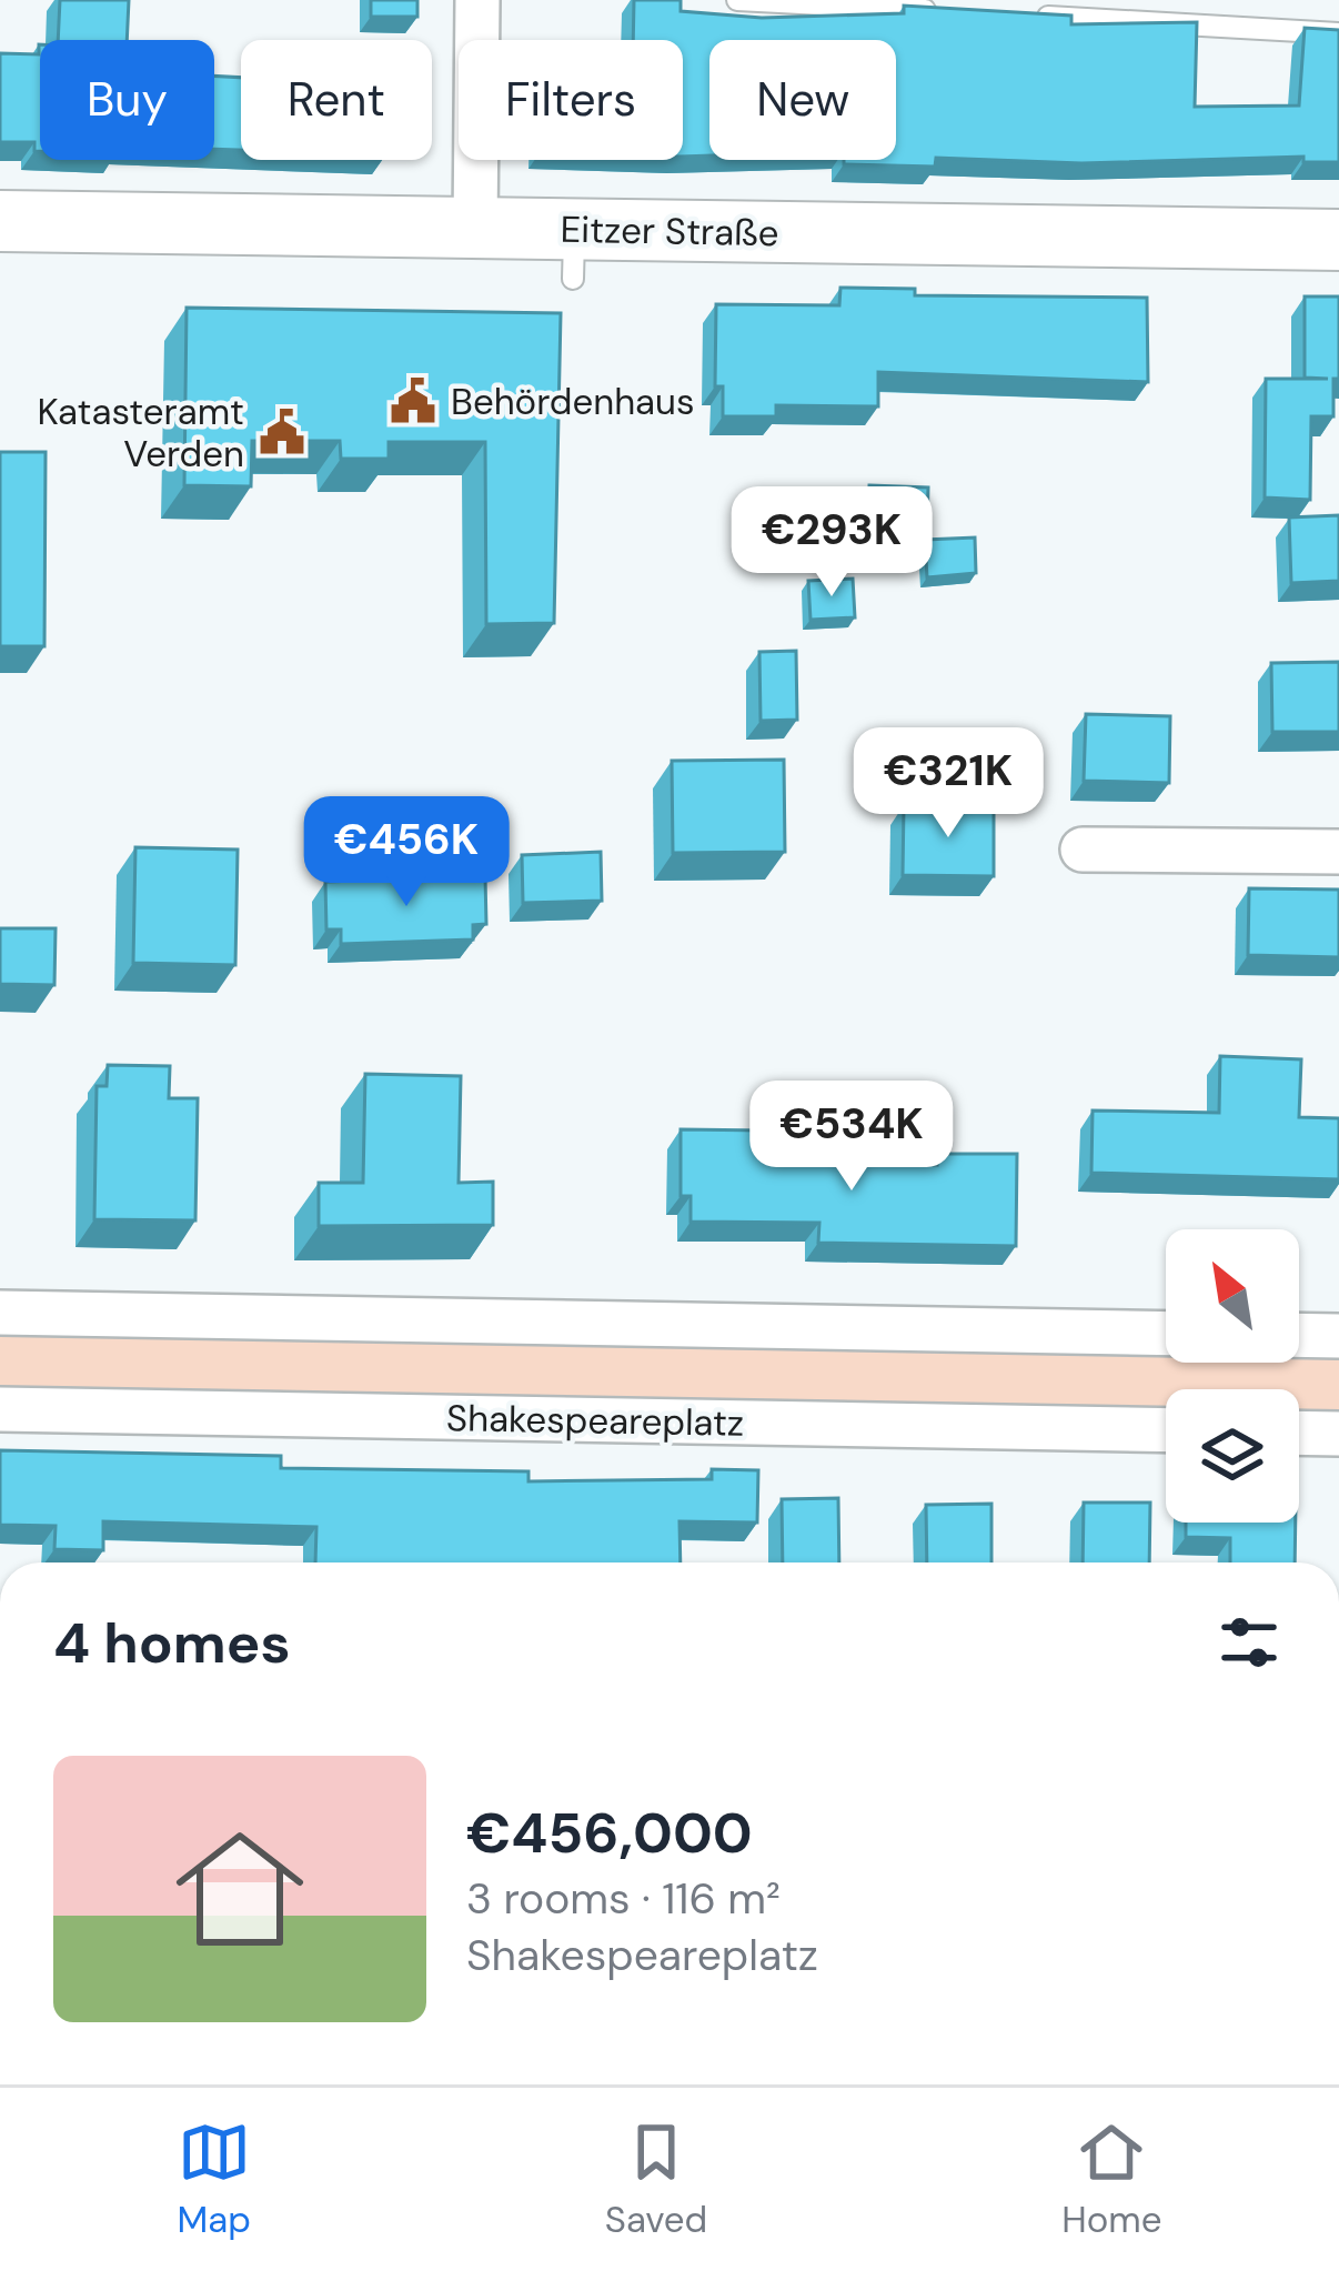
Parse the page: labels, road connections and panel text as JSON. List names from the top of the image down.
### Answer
{
  "streets": {
    "main road": ["Eitzer Straße"],
    "street": ["Shakespeareplatz"]
  },
  "places": {
    "public building": ["Behördenhaus", "Katasteramt Verden"]
  },
  "north": "top left",
  "page": {
    "chip": [
      "Buy",
      "Rent",
      "Filters",
      "New"
    ],
    "price": [
      "€293K",
      "€321K",
      "€456K",
      "€534K"
    ],
    "heading": "4 homes",
    "list": [
      {
        "name": "€456,000",
        "note": "3 rooms · 116 m² · Shakespeareplatz"
      }
    ],
    "tabs": ["Map", "Saved", "Home"]
  }
}
